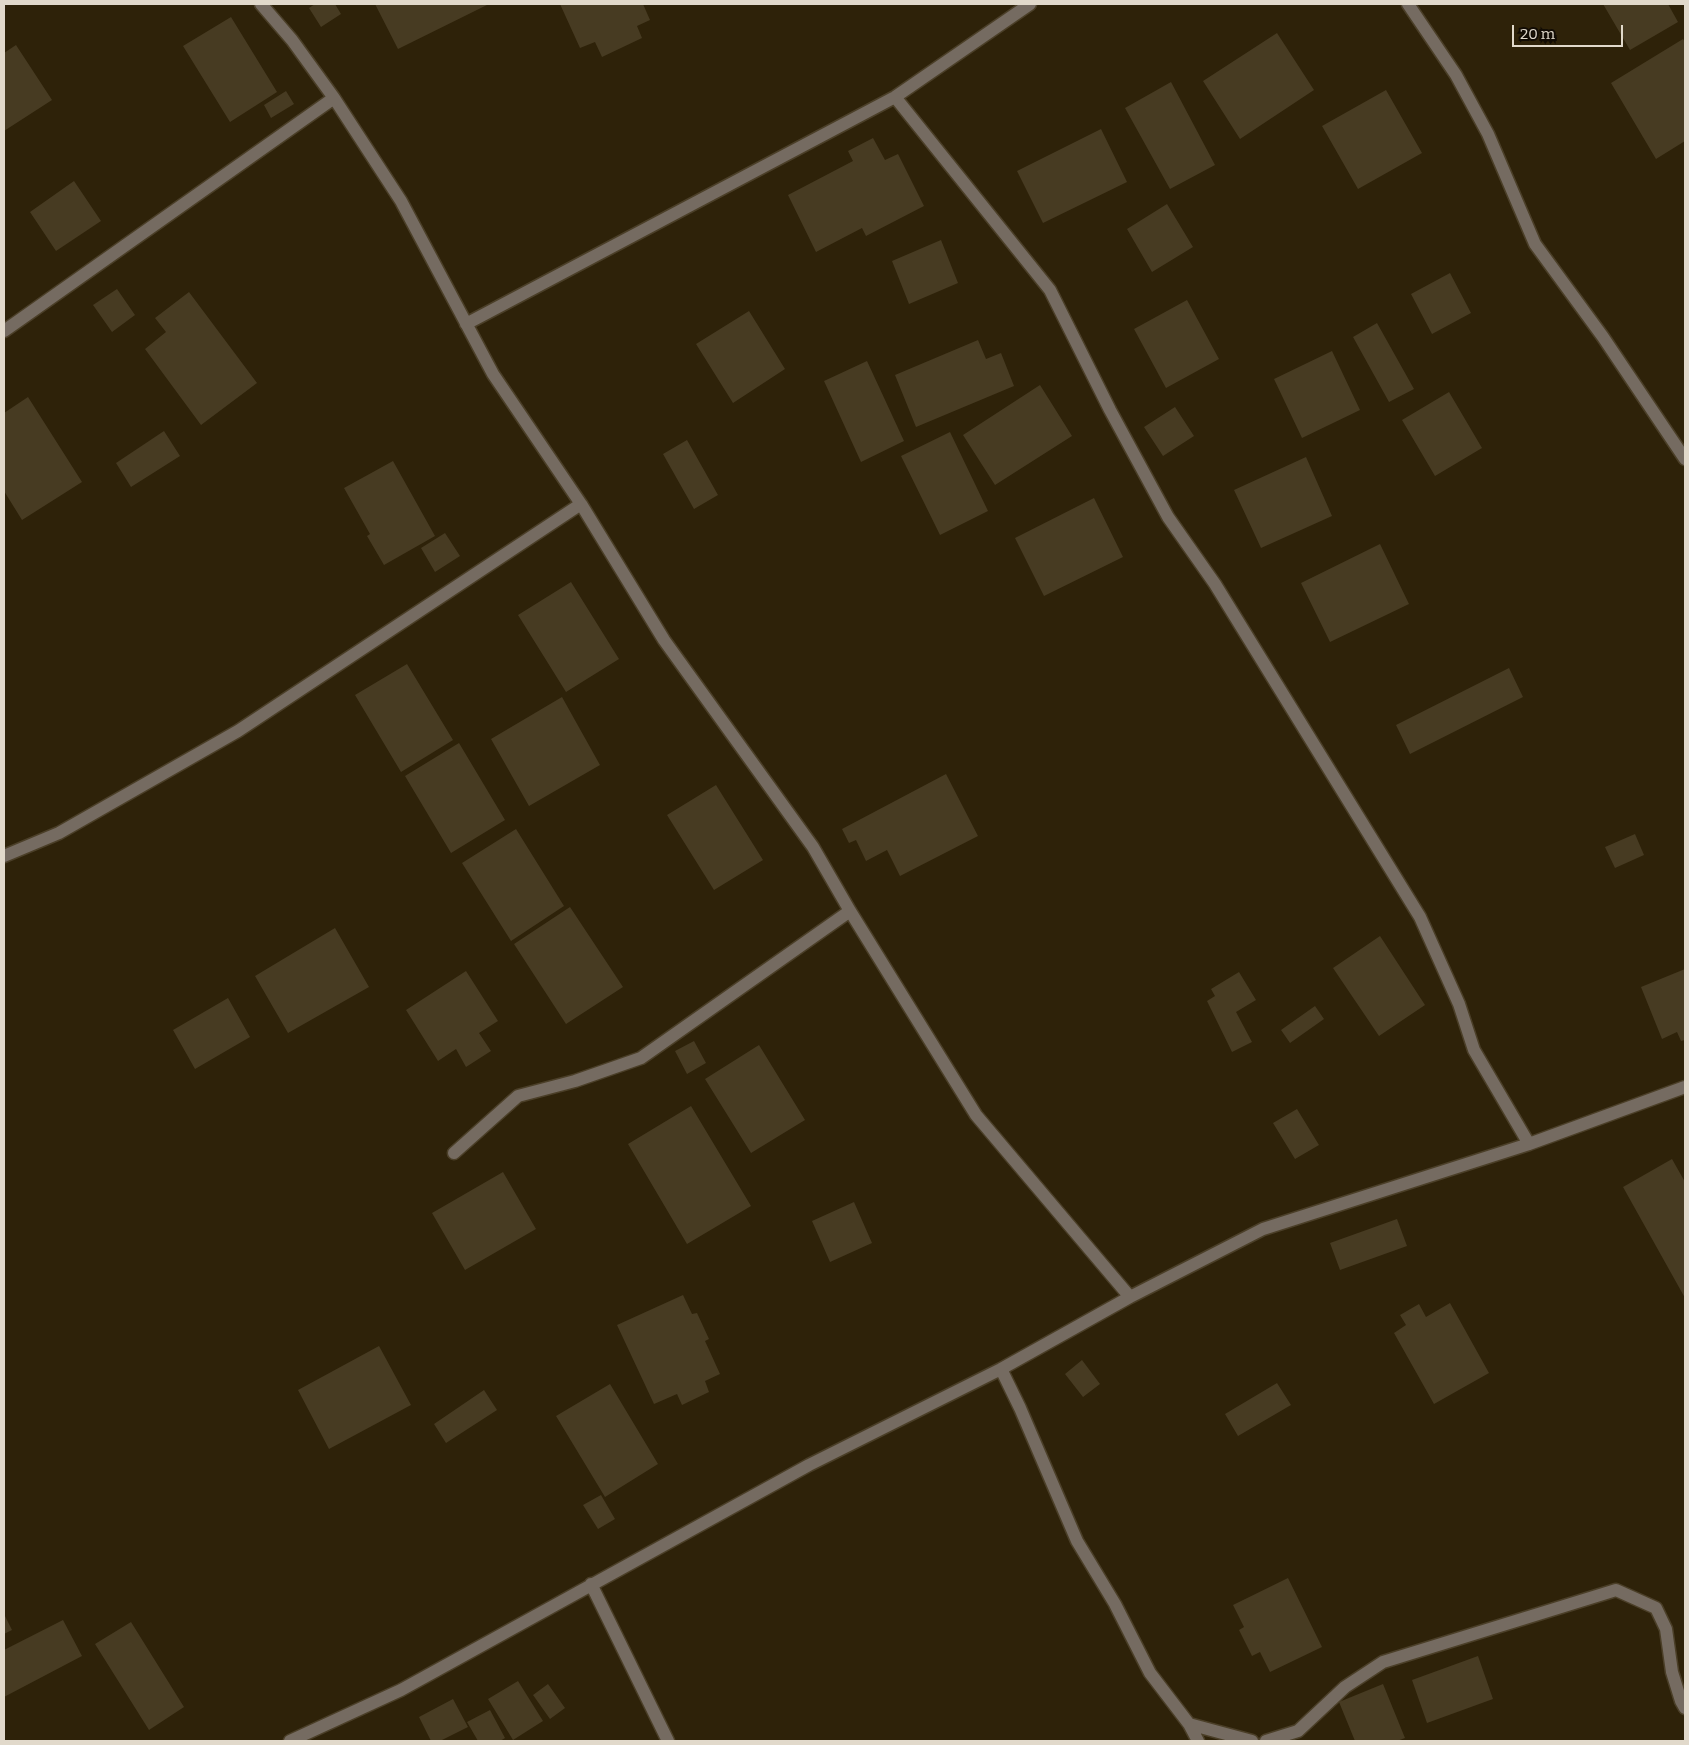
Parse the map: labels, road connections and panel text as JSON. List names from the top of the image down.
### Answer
{
  "scale_bar": "20 m"
}
